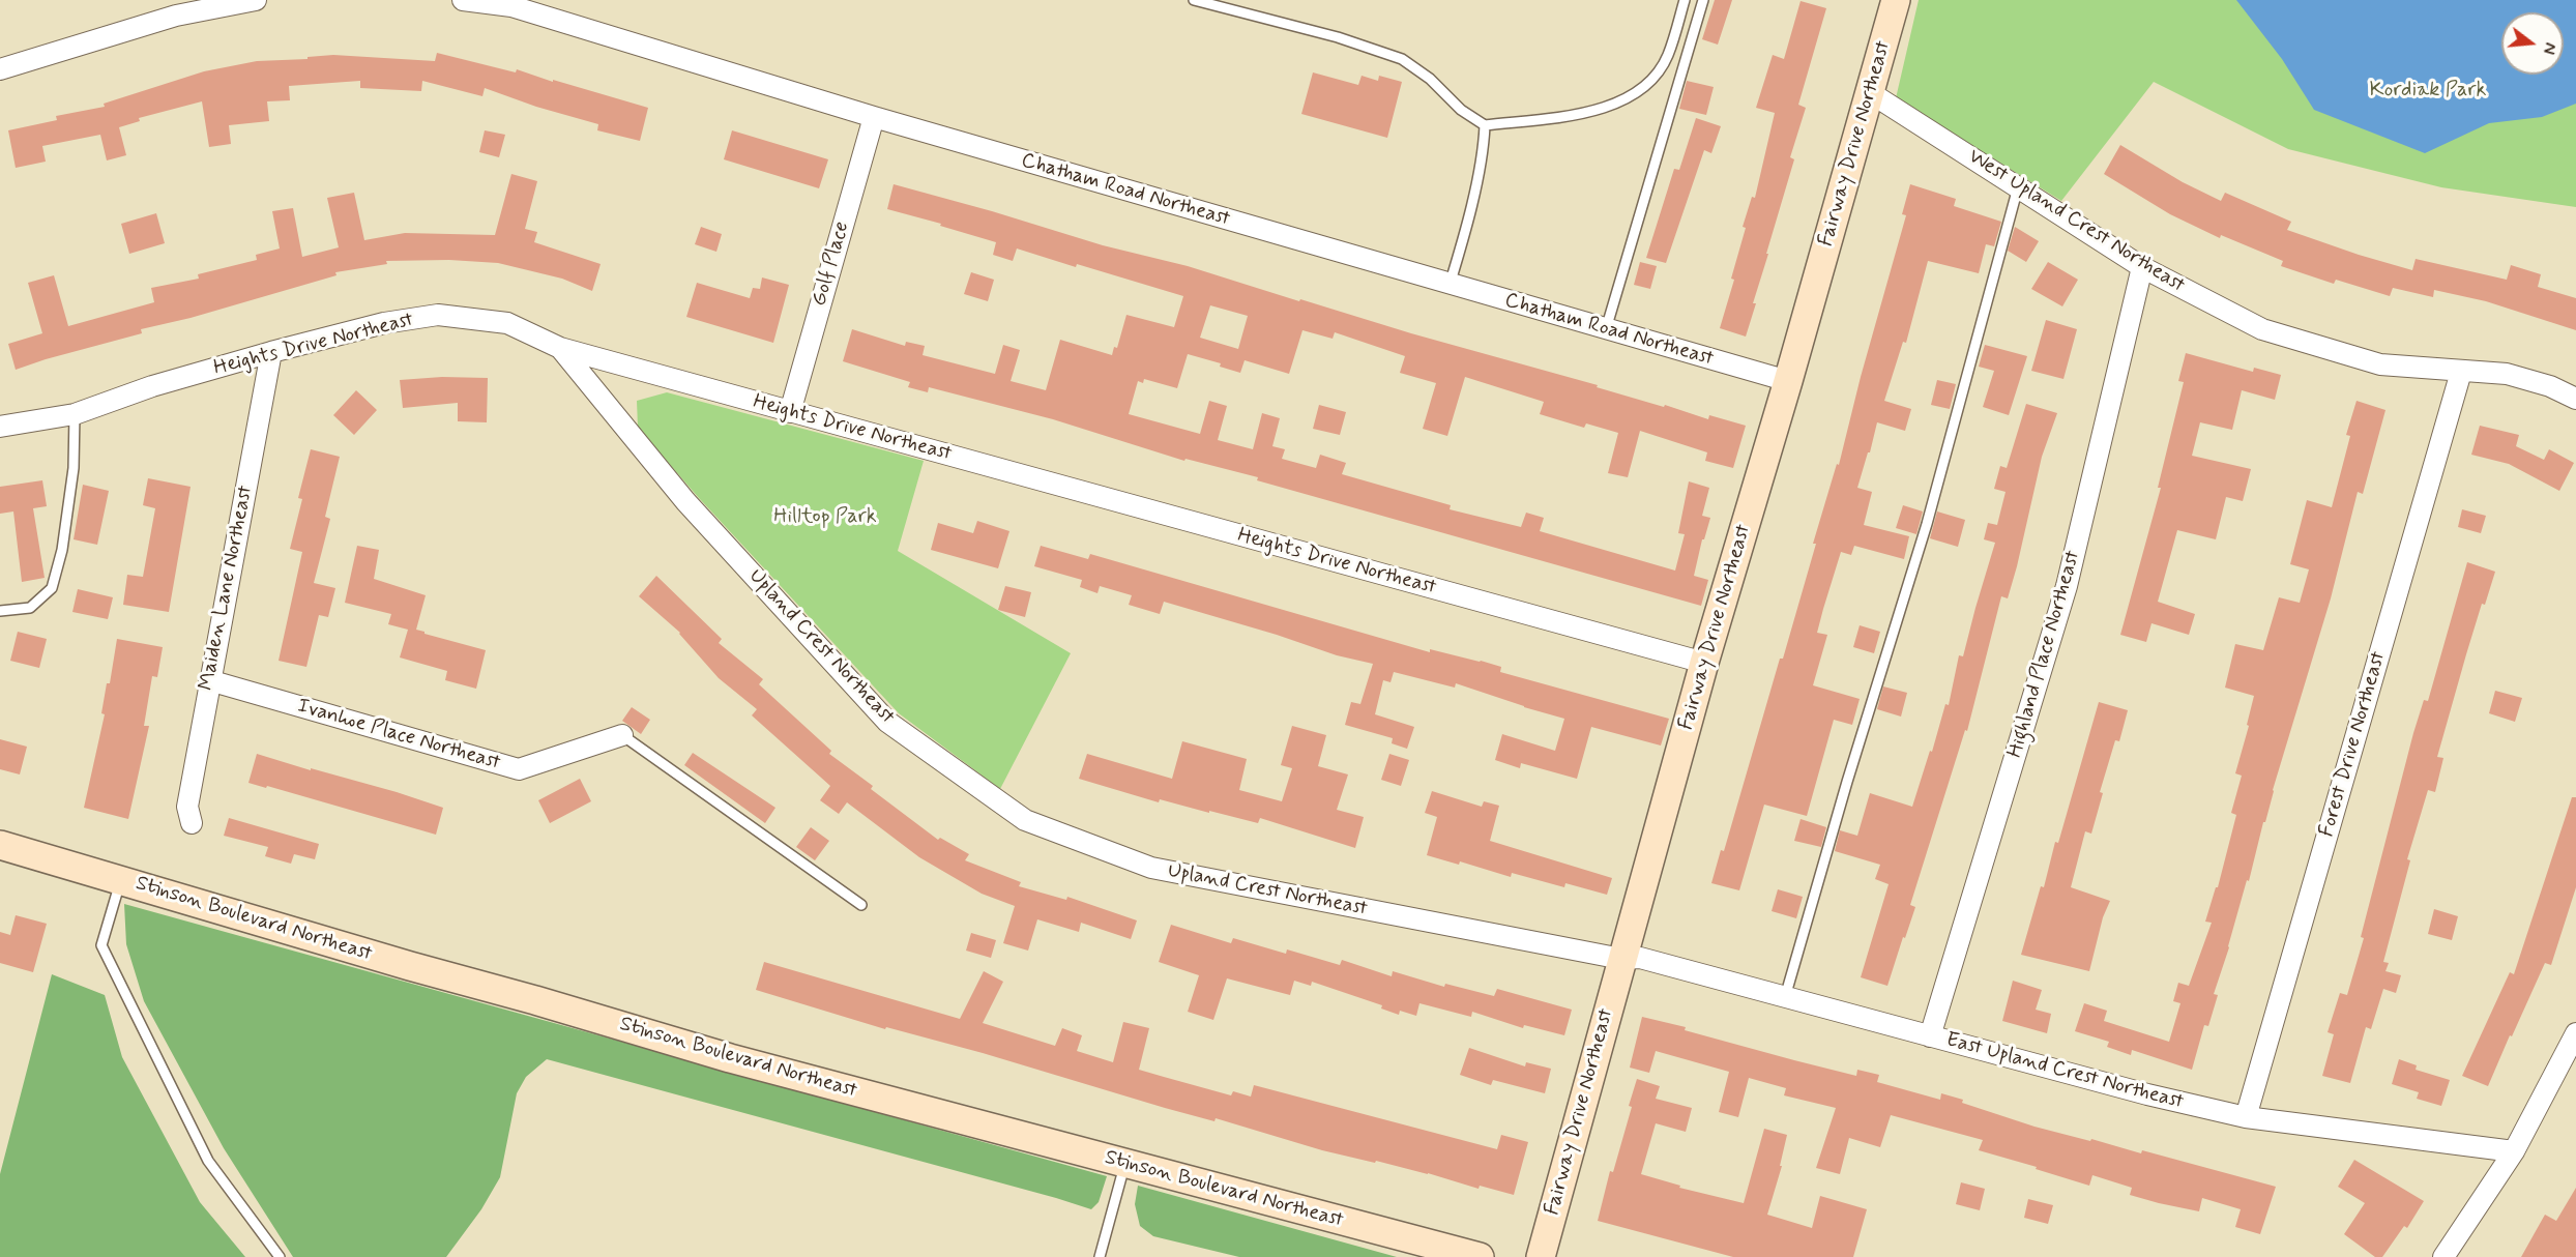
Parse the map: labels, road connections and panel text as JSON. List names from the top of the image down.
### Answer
{
  "streets": {
    "street": [
      "Fairway Drive Northeast",
      "Chatham Road Northeast",
      "West Upland Crest Northeast",
      "Golf Place",
      "Heights Drive Northeast",
      "Maiden Lane Northeast",
      "Upland Crest Northeast",
      "Highland Place Northeast",
      "Ivanhoe Place Northeast",
      "Forest Drive Northeast",
      "Stinson Boulevard Northeast",
      "East Upland Crest Northeast"
    ]
  },
  "crossings": [
    ["Fairway Drive Northeast", "Chatham Road Northeast"],
    ["Fairway Drive Northeast", "West Upland Crest Northeast"],
    ["Fairway Drive Northeast", "Heights Drive Northeast"],
    ["Fairway Drive Northeast", "Upland Crest Northeast"],
    ["Fairway Drive Northeast", "East Upland Crest Northeast"],
    ["Chatham Road Northeast", "Golf Place"],
    ["West Upland Crest Northeast", "Highland Place Northeast"],
    ["West Upland Crest Northeast", "Forest Drive Northeast"],
    ["Golf Place", "Heights Drive Northeast"],
    ["Heights Drive Northeast", "Maiden Lane Northeast"],
    ["Heights Drive Northeast", "Upland Crest Northeast"],
    ["Maiden Lane Northeast", "Ivanhoe Place Northeast"],
    ["Upland Crest Northeast", "East Upland Crest Northeast"],
    ["Highland Place Northeast", "East Upland Crest Northeast"],
    ["Forest Drive Northeast", "East Upland Crest Northeast"]
  ],
  "parks": ["Kordiak Park", "Hilltop Park"],
  "north": "right"
}
